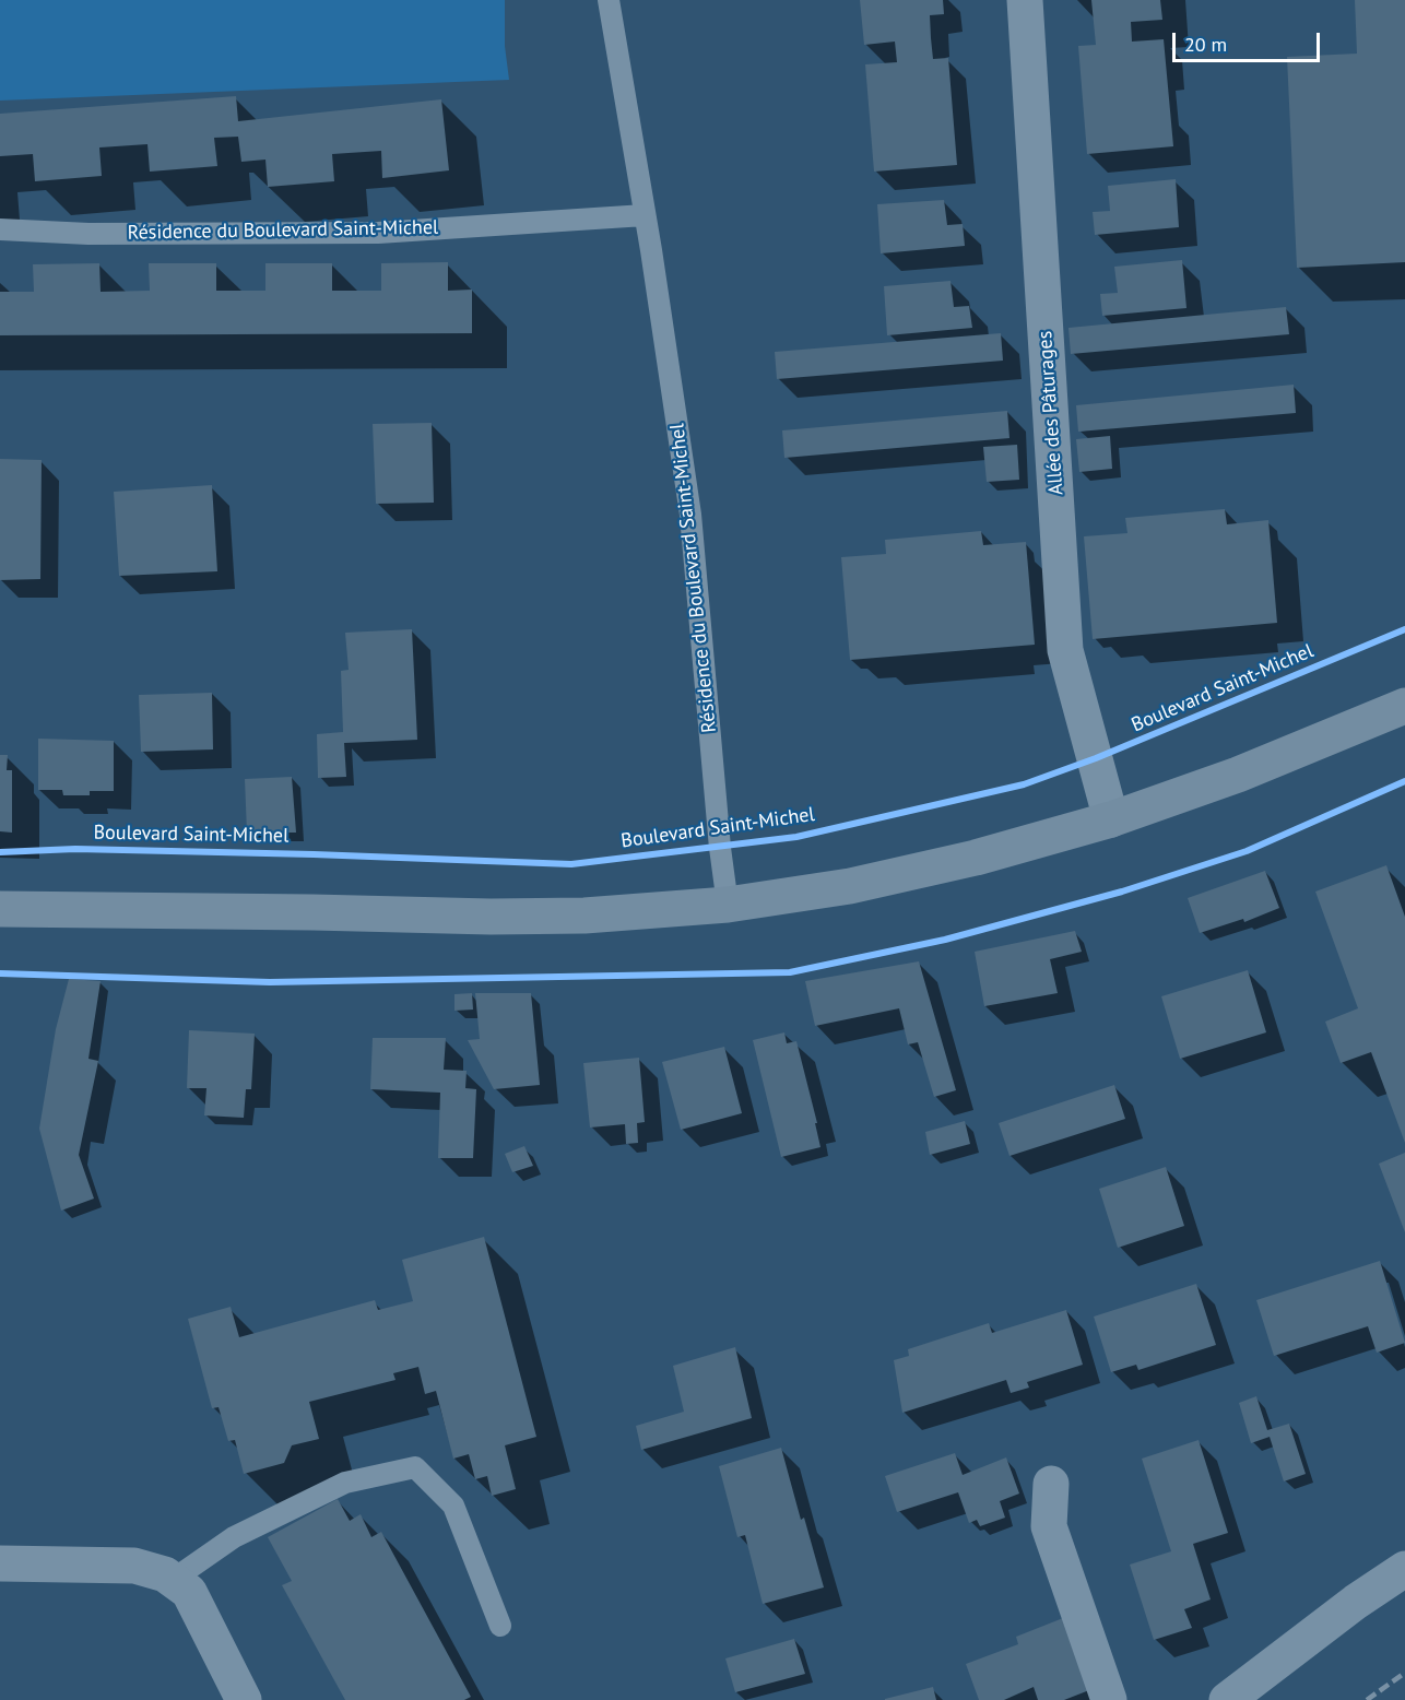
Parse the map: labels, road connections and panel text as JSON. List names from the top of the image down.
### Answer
{
  "streets": {
    "street": ["Allée des Pâturages"],
    "lane": ["Résidence du Boulevard Saint-Michel"],
    "cycle path": ["Boulevard Saint-Michel"]
  },
  "scale_bar": "20 m"
}
